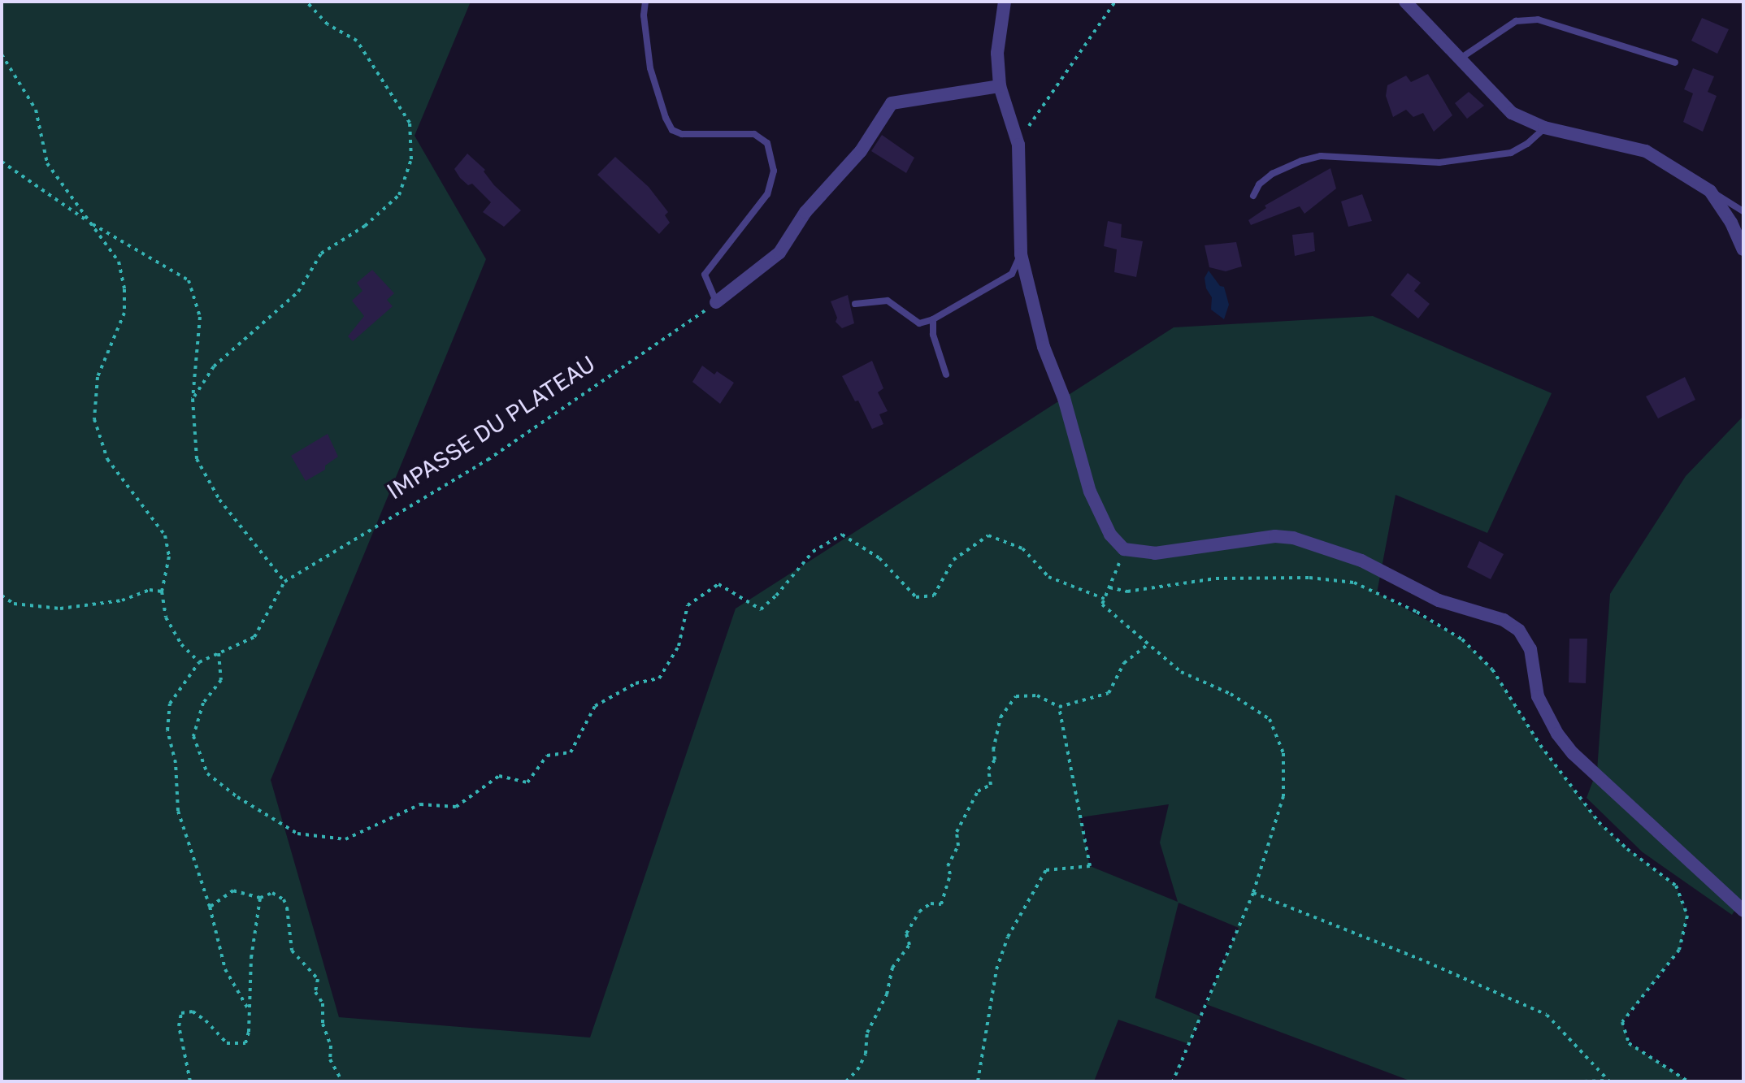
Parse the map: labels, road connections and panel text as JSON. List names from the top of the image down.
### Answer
{
  "streets": {
    "path": ["IMPASSE DU PLATEAU"]
  }
}
